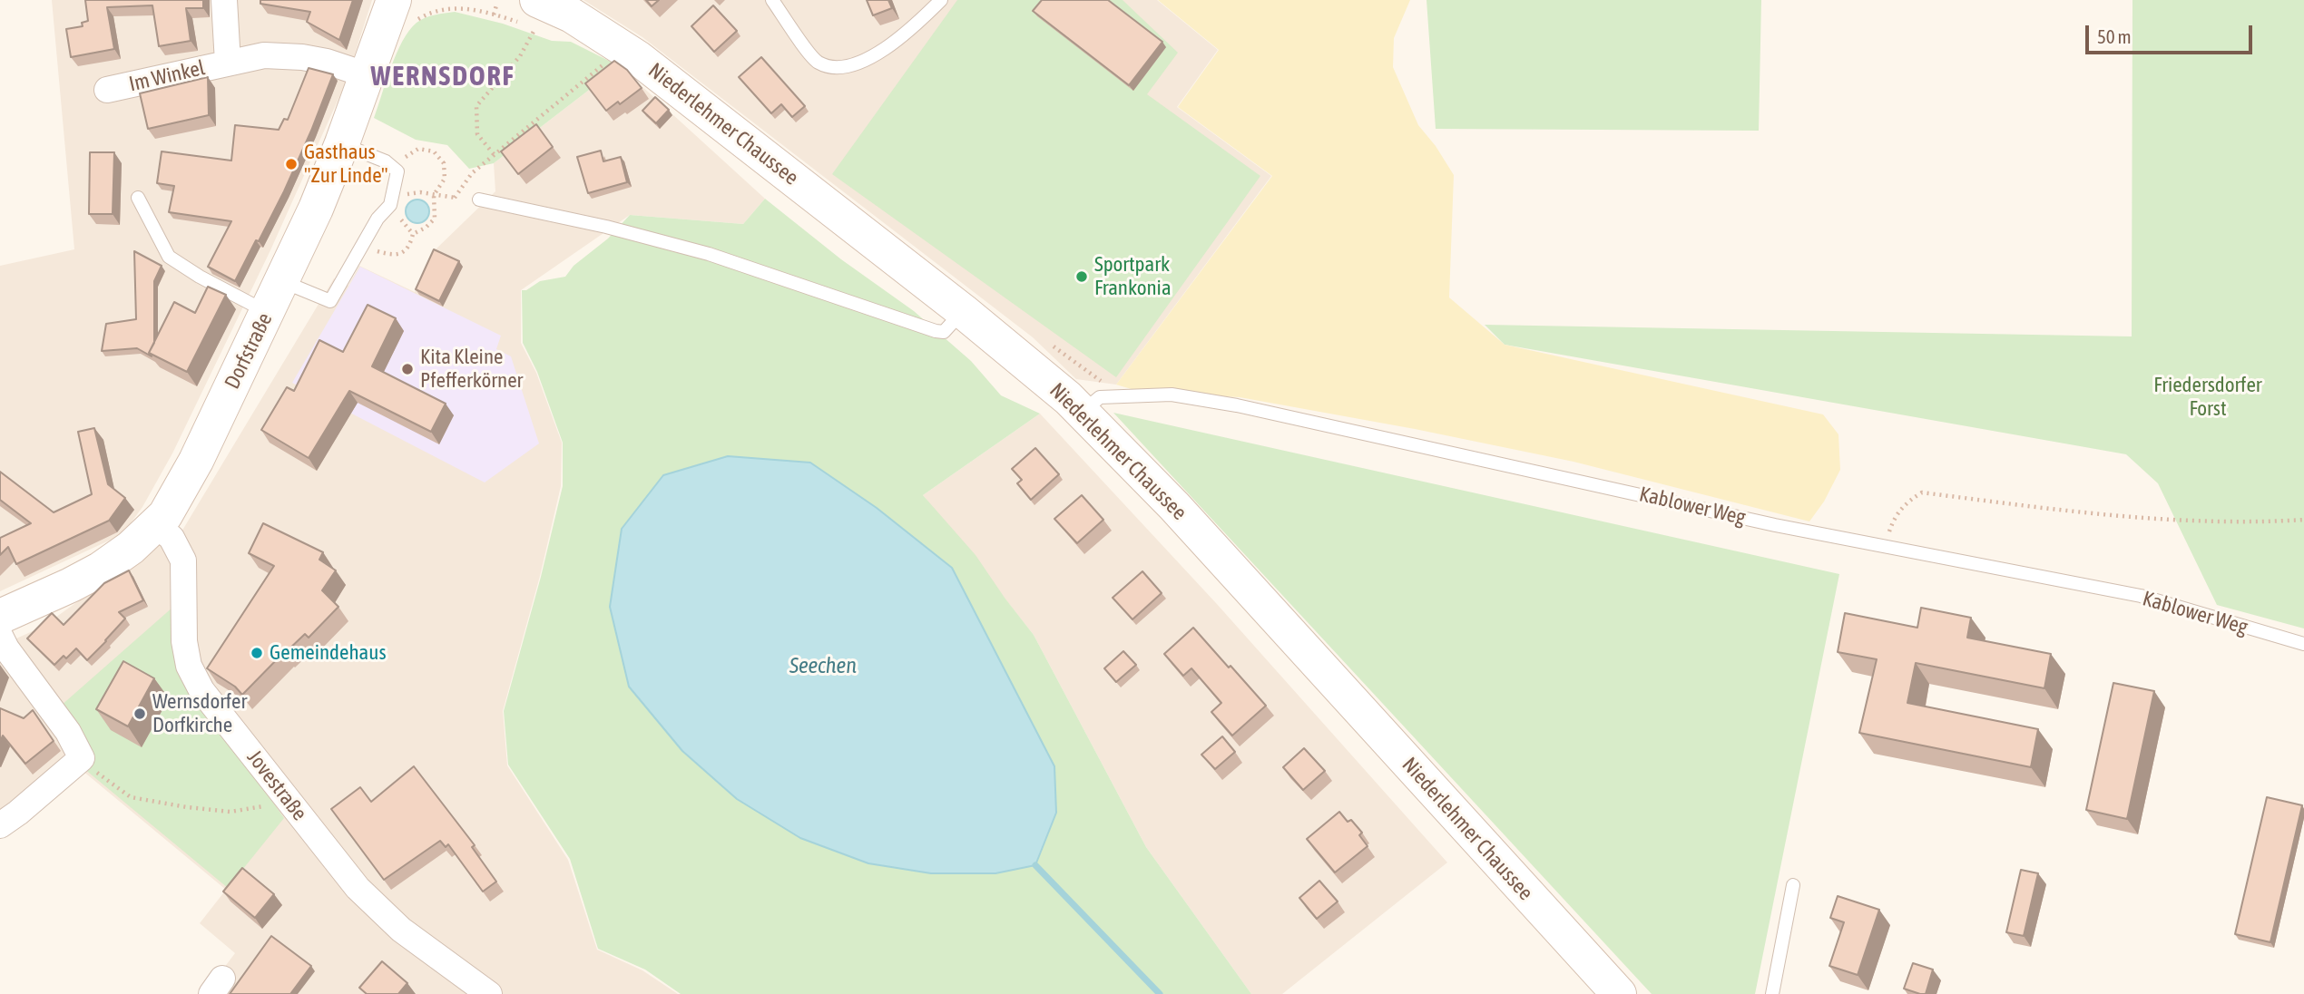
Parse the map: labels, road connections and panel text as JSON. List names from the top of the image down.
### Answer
{
  "streets": {
    "main road": ["Niederlehmer Chaussee", "Dorfstraße"],
    "street": ["Im Winkel", "Jovestraße"],
    "lane": ["Kablower Weg"]
  },
  "crossings": [
    ["Im Winkel", "Dorfstraße"],
    ["Niederlehmer Chaussee", "Kablower Weg"],
    ["Dorfstraße", "Jovestraße"]
  ],
  "districts": ["WERNSDORF"],
  "water": ["Seechen"],
  "parks": ["Friedersdorfer Forst"],
  "places": [
    "Gasthaus \"Zur Linde\"",
    "Sportpark Frankonia",
    "Kita Kleine Pfefferkörner",
    "Gemeindehaus",
    "Wernsdorfer Dorfkirche"
  ],
  "scale_bar": "50 m"
}
